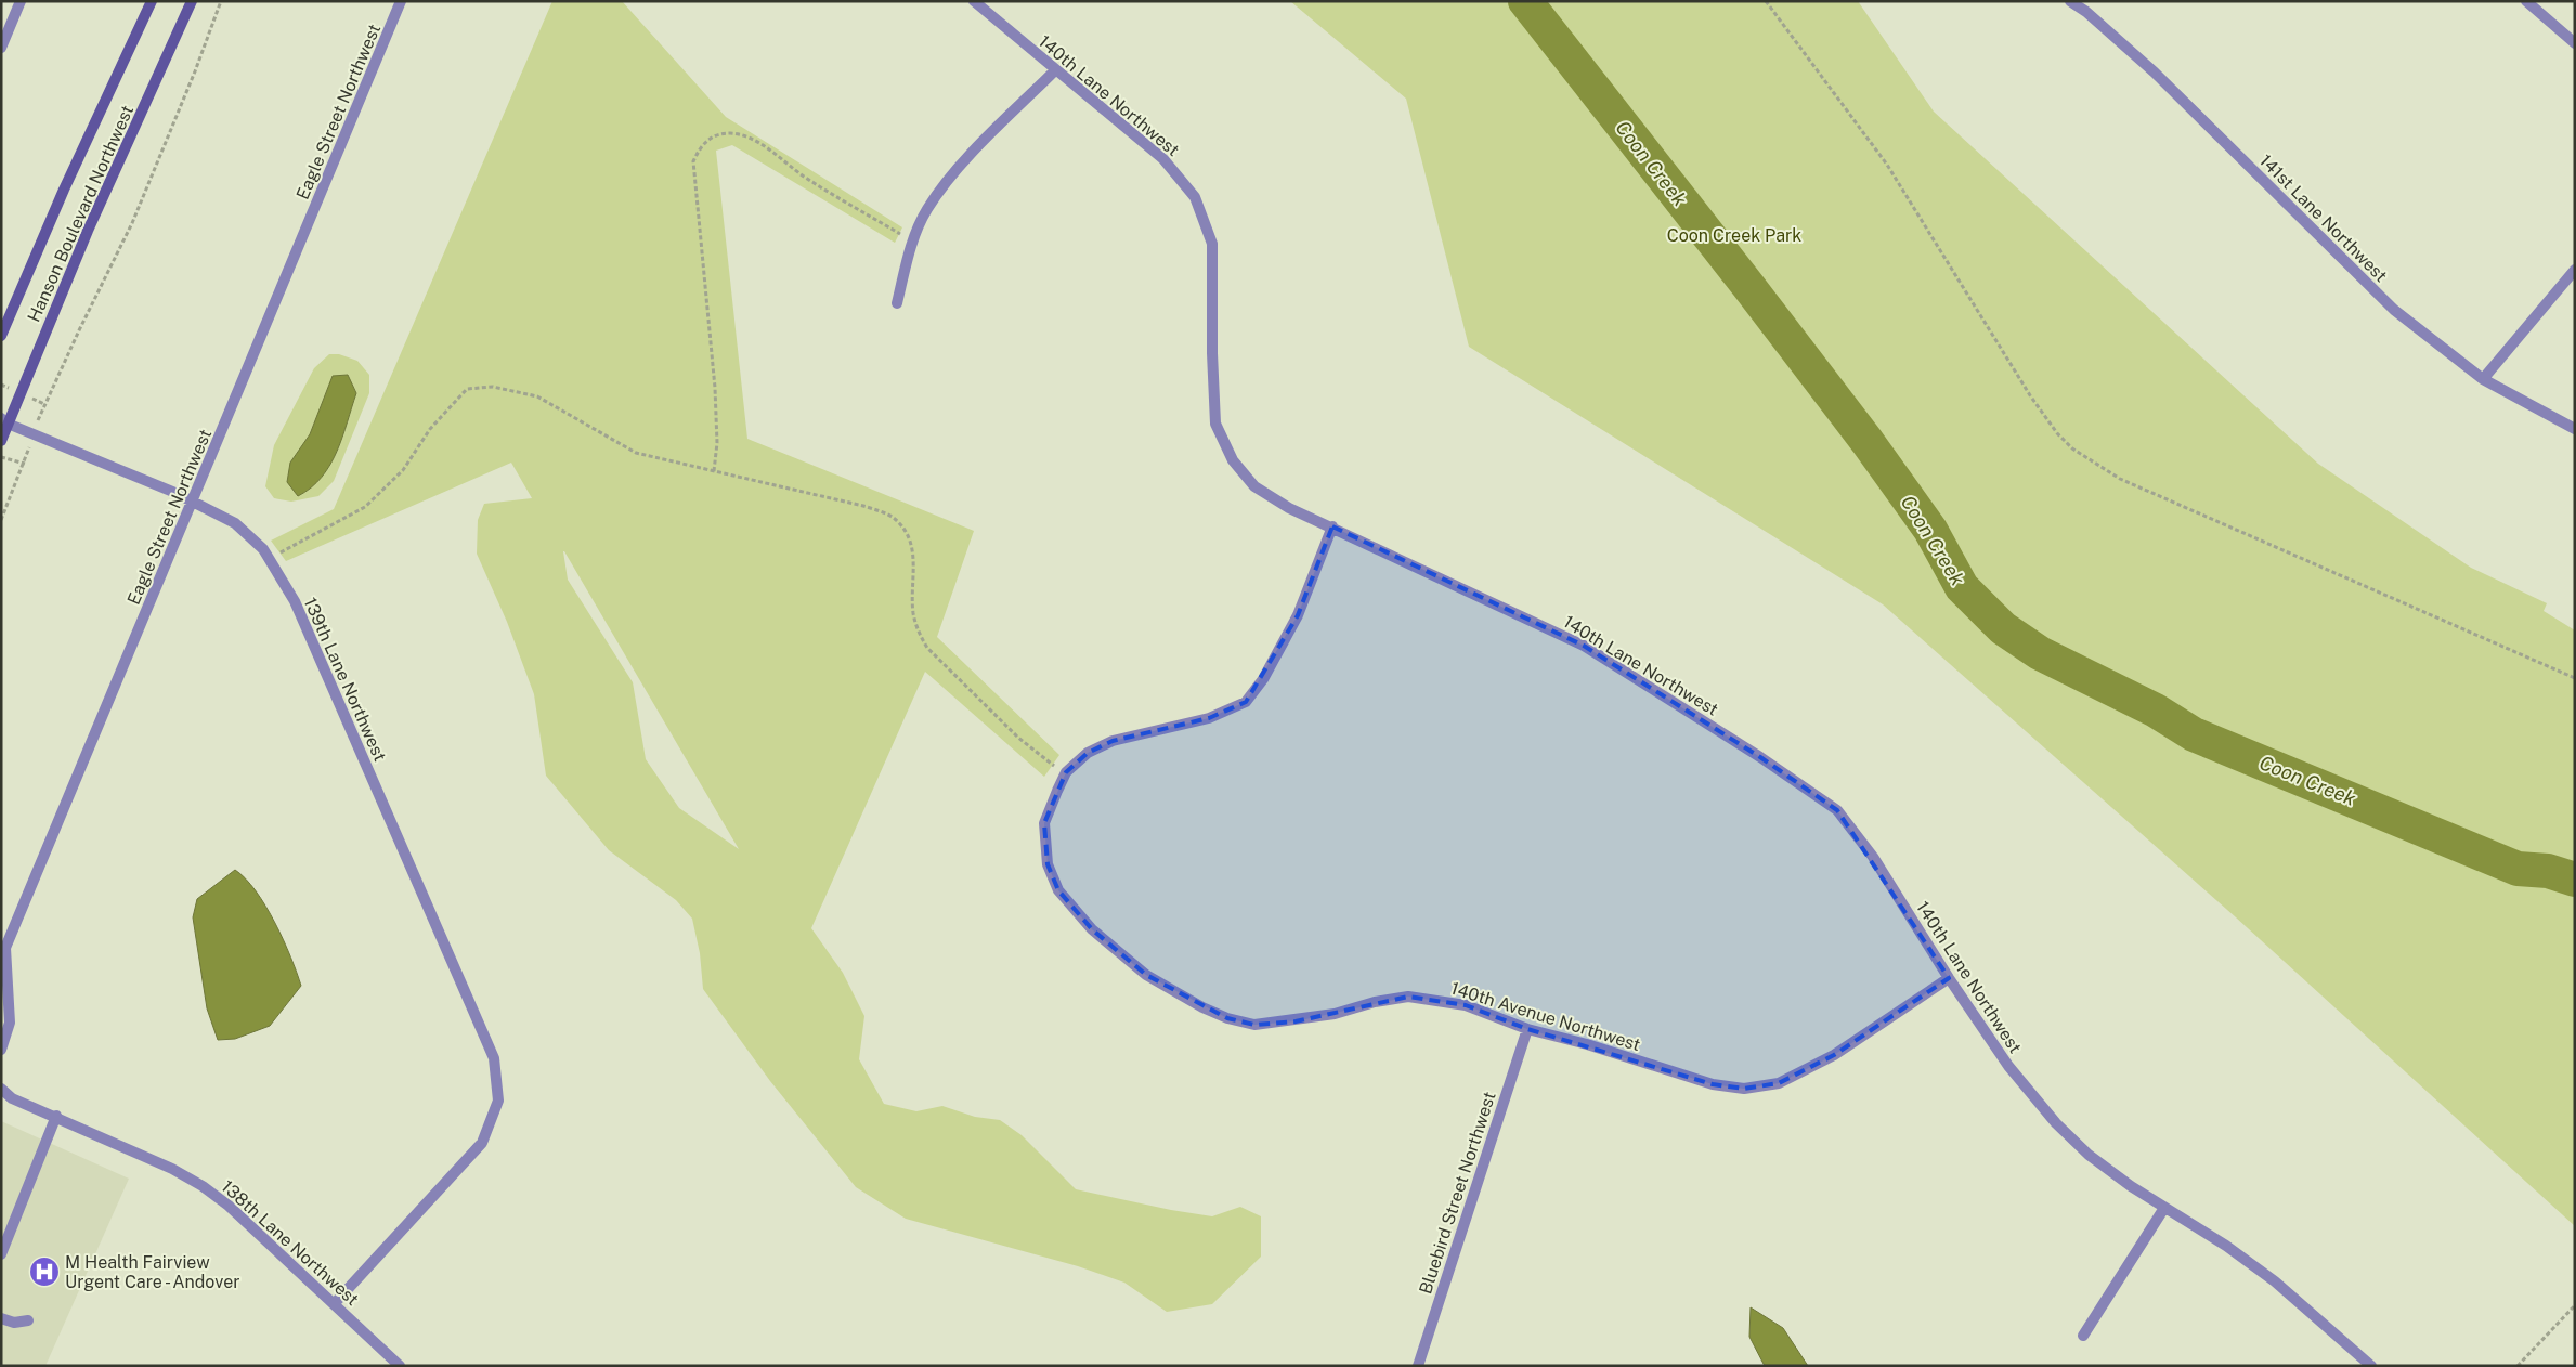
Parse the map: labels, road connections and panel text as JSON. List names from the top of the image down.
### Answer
{
  "streets": {
    "main road": ["Hanson Boulevard Northwest"],
    "street": [
      "140th Lane Northwest",
      "Eagle Street Northwest",
      "141st Lane Northwest",
      "139th Lane Northwest",
      "140th Avenue Northwest",
      "Bluebird Street Northwest",
      "138th Lane Northwest"
    ]
  },
  "crossings": [
    ["140th Lane Northwest", "140th Avenue Northwest"],
    ["Eagle Street Northwest", "139th Lane Northwest"],
    ["Hanson Boulevard Northwest", "139th Lane Northwest"],
    ["139th Lane Northwest", "138th Lane Northwest"],
    ["140th Avenue Northwest", "Bluebird Street Northwest"]
  ],
  "water": ["Coon Creek"],
  "parks": ["Coon Creek Park"],
  "places": {
    "hospital": ["M Health Fairview Urgent Care - Andover"]
  }
}
